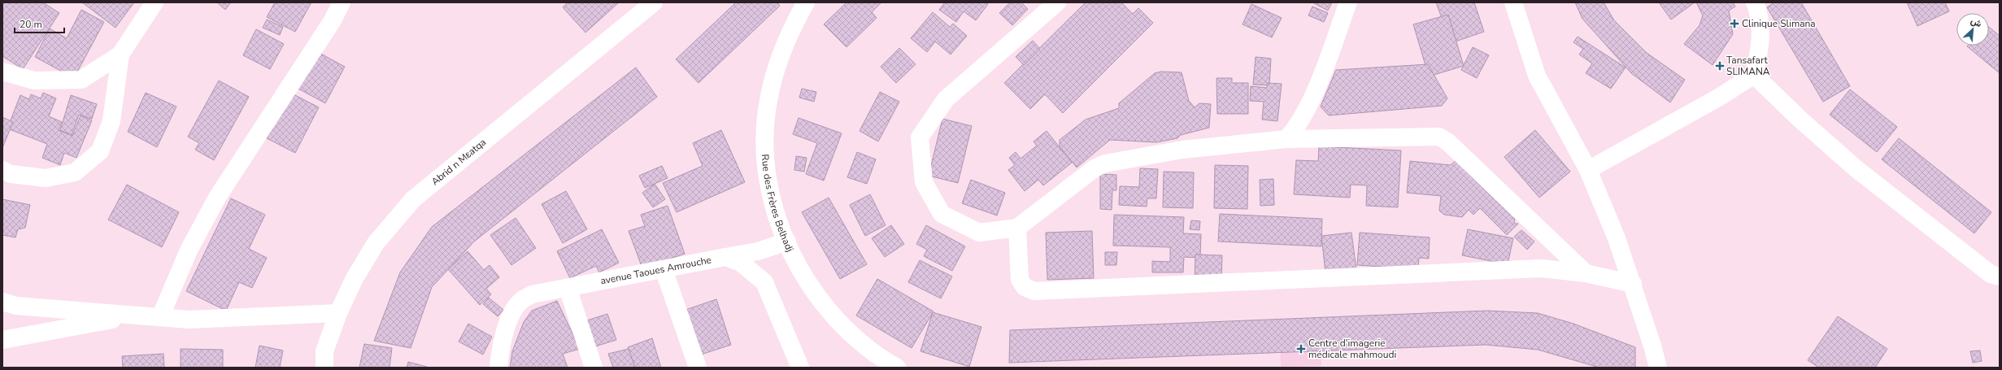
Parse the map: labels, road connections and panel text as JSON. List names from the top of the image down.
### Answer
{
  "streets": {
    "street": ["Abrid n Mɛatqa", "Rue des Frères Belhadj", "avenue Taoues Amrouche"]
  },
  "places": {
    "health": ["Clinique Slimana", "Tansafart SLIMANA", "Centre d'imagerie médicale mahmoudi"]
  },
  "scale_bar": "20 m",
  "north": "top right"
}
